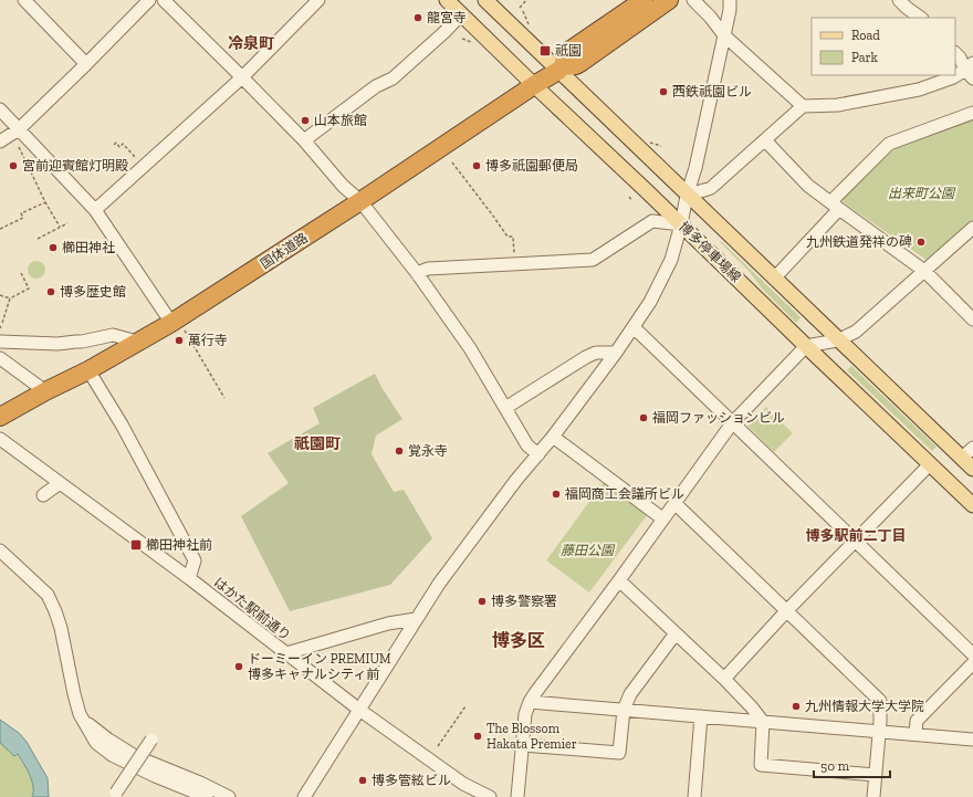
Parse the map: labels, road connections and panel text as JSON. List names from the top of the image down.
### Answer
{
  "streets": {
    "highway": ["国体道路"],
    "main road": ["博多停車場線"],
    "street": ["はかた駅前通り"]
  },
  "crossings": [
    ["国体道路", "博多停車場線"]
  ],
  "districts": [
    "冷泉町",
    "祇園町",
    "博多駅前二丁目",
    "博多区"
  ],
  "parks": ["出来町公園", "藤田公園"],
  "places": {
    "other": [
      "龍宮寺",
      "西鉄祇園ビル",
      "山本旅館",
      "宮前迎賓館灯明殿",
      "博多祇園郵便局",
      "九州鉄道発祥の碑",
      "櫛田神社",
      "博多歴史館",
      "萬行寺",
      "福岡ファッションビル",
      "覚永寺",
      "福岡商工会議所ビル",
      "博多警察署",
      "ドーミーイン PREMIUM 博多キャナルシティ前",
      "九州情報大学大学院",
      "The Blossom Hakata Premier",
      "博多管絃ビル"
    ],
    "transit": ["祇園", "櫛田神社前"]
  },
  "legend": ["Road", "Park"],
  "scale_bar": "50 m"
}
